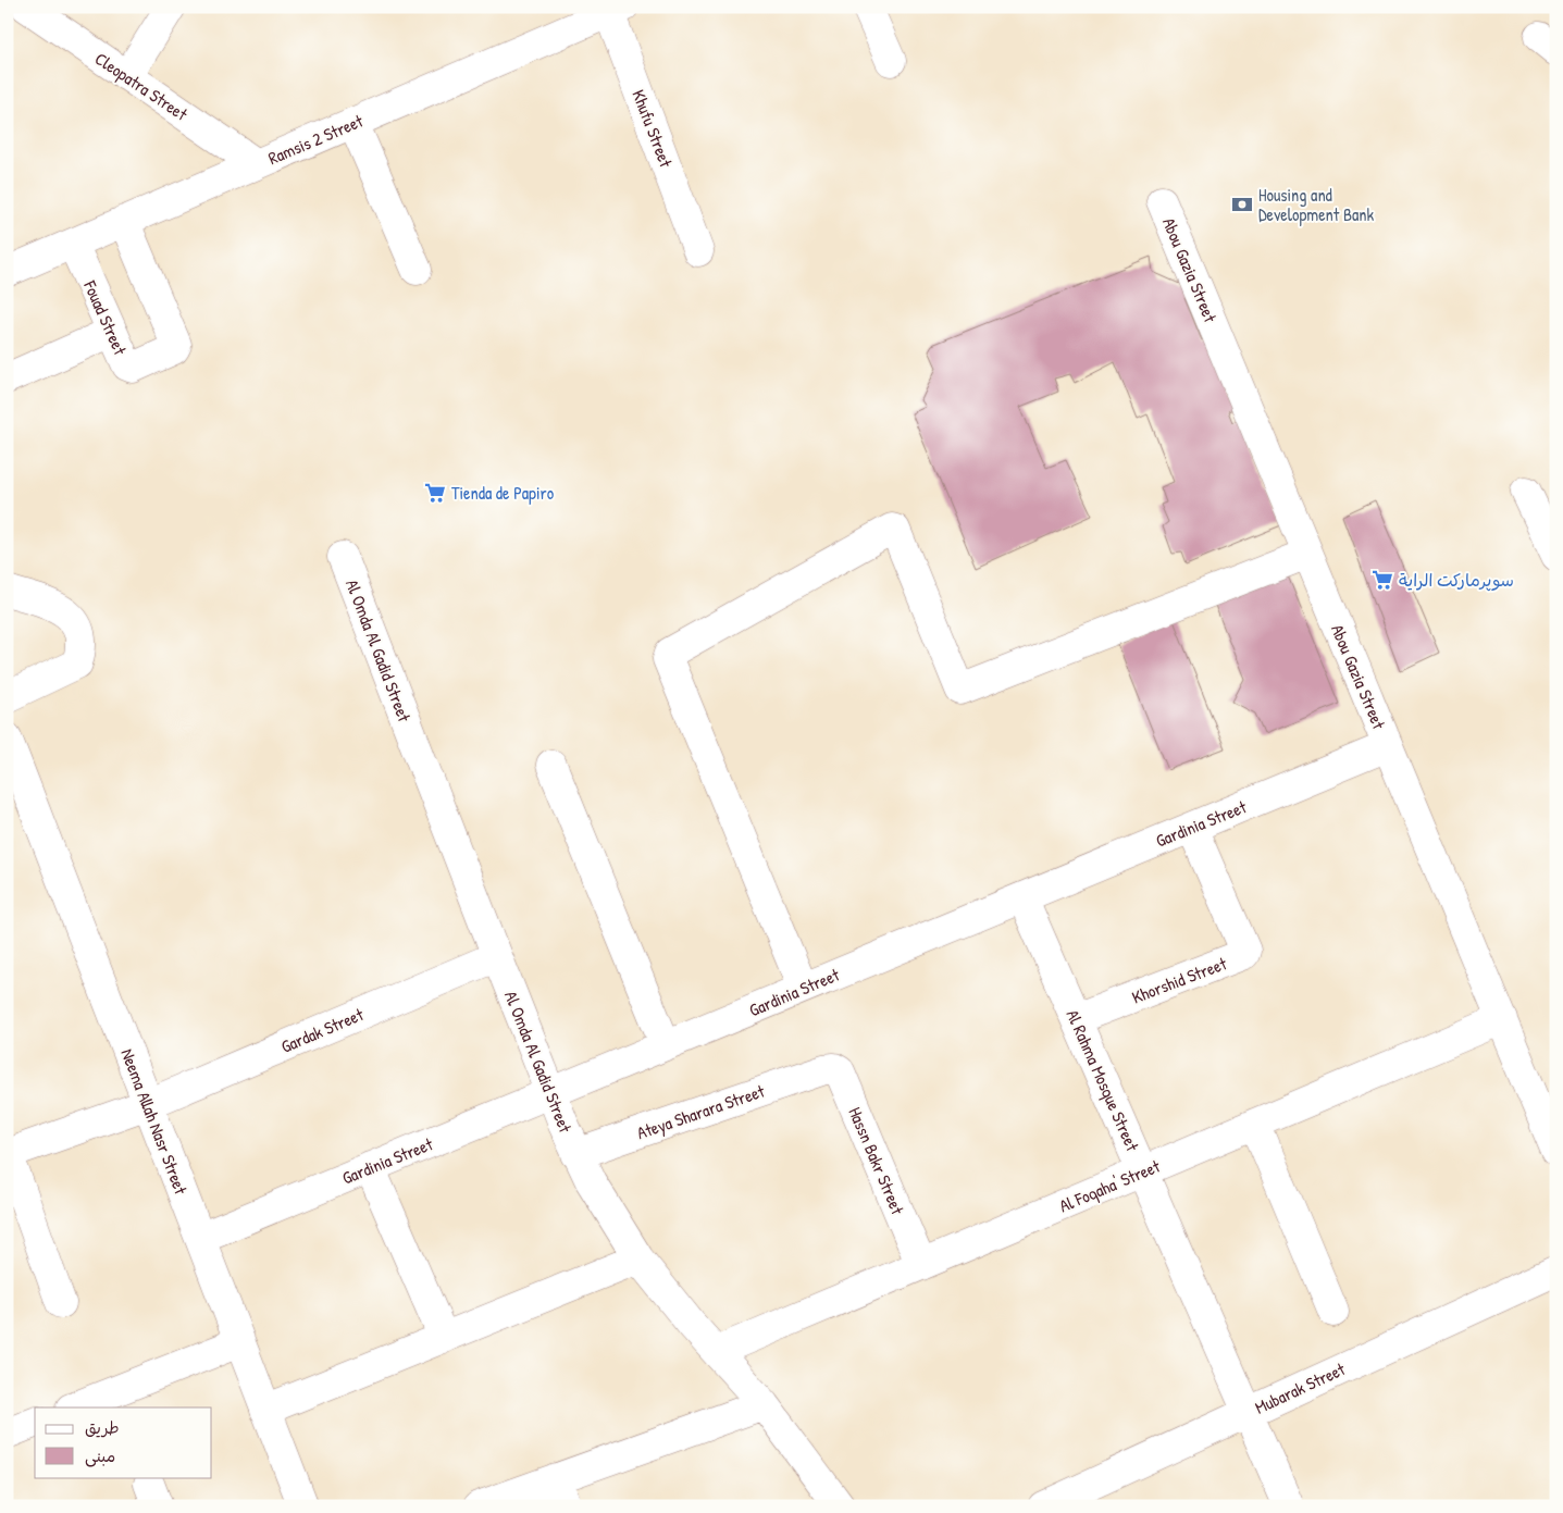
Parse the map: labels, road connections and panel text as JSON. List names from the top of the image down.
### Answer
{
  "streets": {
    "street": [
      "Cleopatra Street",
      "Khufu Street",
      "Ramsis 2 Street",
      "Abou Gazia Street",
      "Fouad Street",
      "Al Omda Al Gadid Street",
      "Gardinia Street",
      "Khorshid Street",
      "Gardak Street",
      "Al Rahma Mosque Street",
      "Ateya Sharara Street",
      "Neema Allah Nasr Street",
      "Hassn Bakr Street",
      "Al Foqaha' Street",
      "Mubarak Street"
    ]
  },
  "crossings": [
    ["Cleopatra Street", "Ramsis 2 Street"],
    ["Khufu Street", "Ramsis 2 Street"],
    ["Ramsis 2 Street", "Fouad Street"],
    ["Abou Gazia Street", "Gardinia Street"],
    ["Abou Gazia Street", "Al Foqaha' Street"],
    ["Al Omda Al Gadid Street", "Gardinia Street"],
    ["Al Omda Al Gadid Street", "Gardak Street"],
    ["Al Omda Al Gadid Street", "Ateya Sharara Street"],
    ["Al Omda Al Gadid Street", "Al Foqaha' Street"],
    ["Gardinia Street", "Khorshid Street"],
    ["Gardinia Street", "Al Rahma Mosque Street"],
    ["Gardinia Street", "Neema Allah Nasr Street"],
    ["Khorshid Street", "Al Rahma Mosque Street"],
    ["Gardak Street", "Neema Allah Nasr Street"],
    ["Al Rahma Mosque Street", "Al Foqaha' Street"],
    ["Al Rahma Mosque Street", "Mubarak Street"],
    ["Ateya Sharara Street", "Hassn Bakr Street"],
    ["Hassn Bakr Street", "Al Foqaha' Street"]
  ],
  "places": {
    "bank": ["Housing and Development Bank"],
    "supermarket": ["Tienda de Papiro", "سوپرمارکت الراية"]
  },
  "legend": ["طريق", "مبنى"]
}
